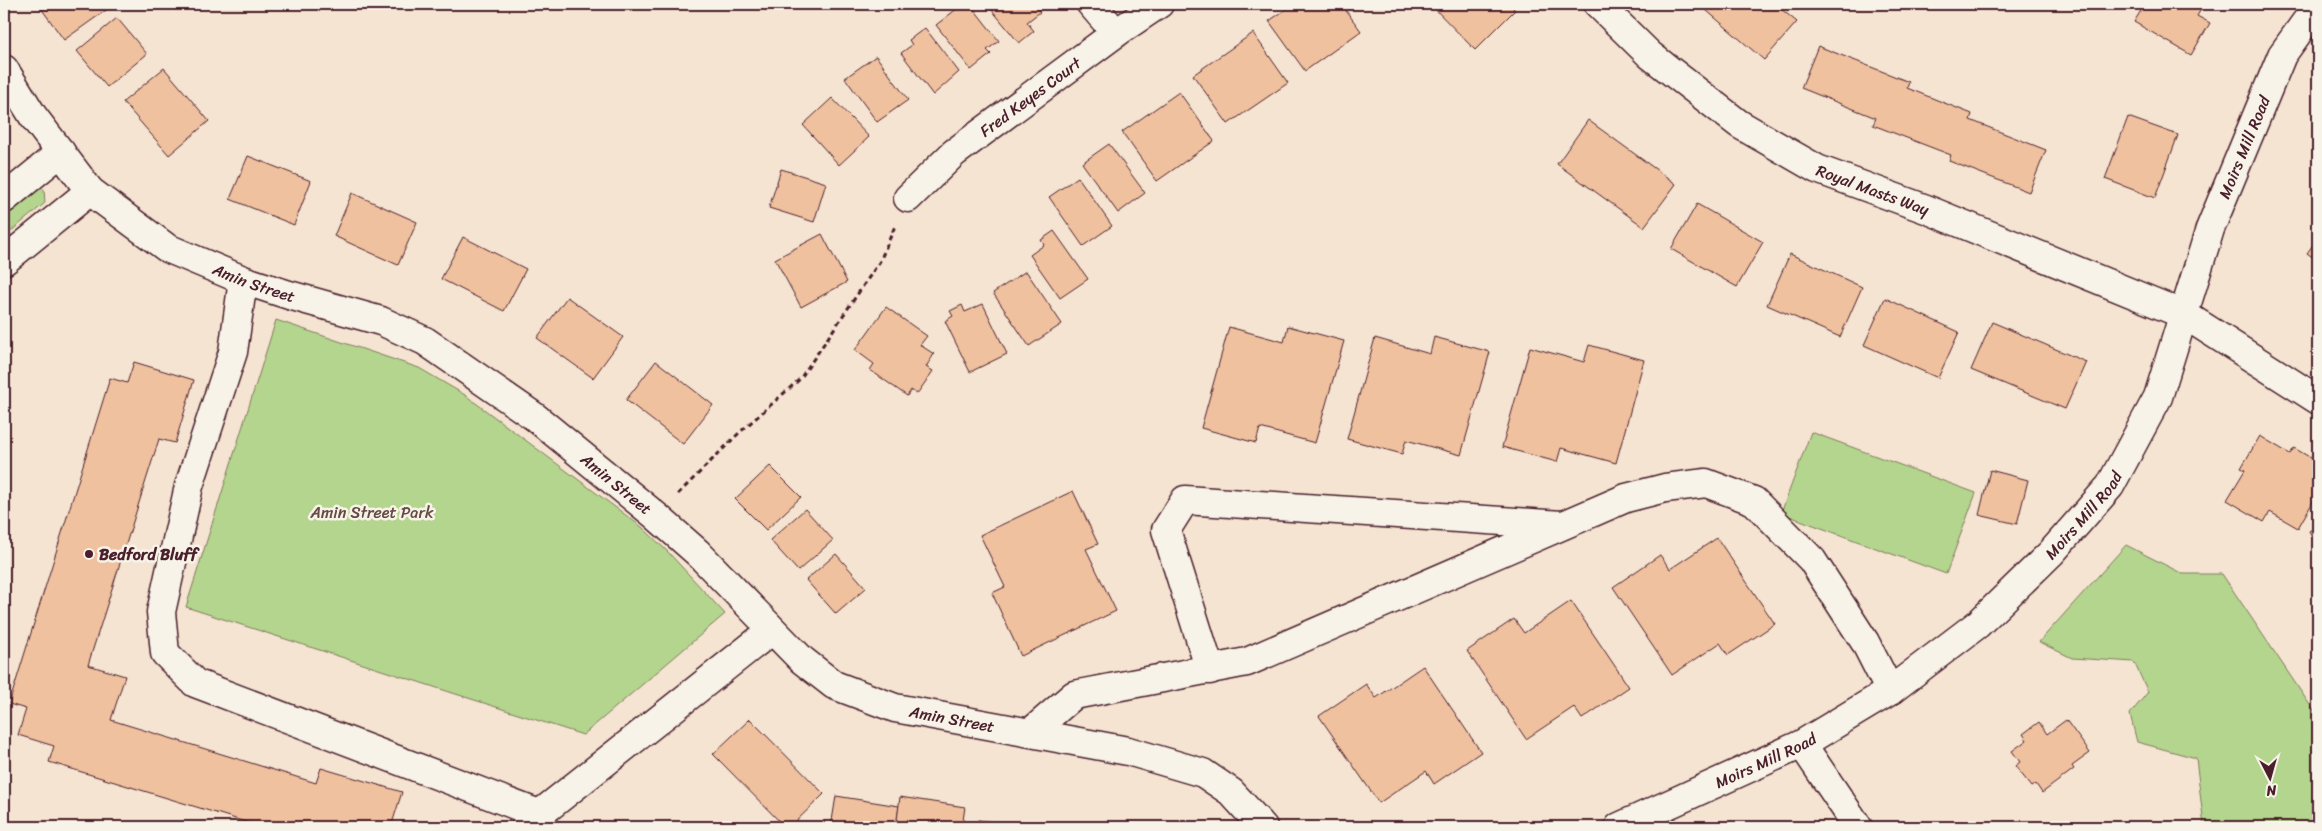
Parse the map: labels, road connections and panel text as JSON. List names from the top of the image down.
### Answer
{
  "streets": {
    "street": [
      "Fred Keyes Court",
      "Moirs Mill Road",
      "Royal Masts Way",
      "Amin Street"
    ]
  },
  "crossings": [
    ["Moirs Mill Road", "Royal Masts Way"]
  ],
  "parks": ["Amin Street Park"],
  "places": ["Bedford Bluff"],
  "north": "bottom"
}
